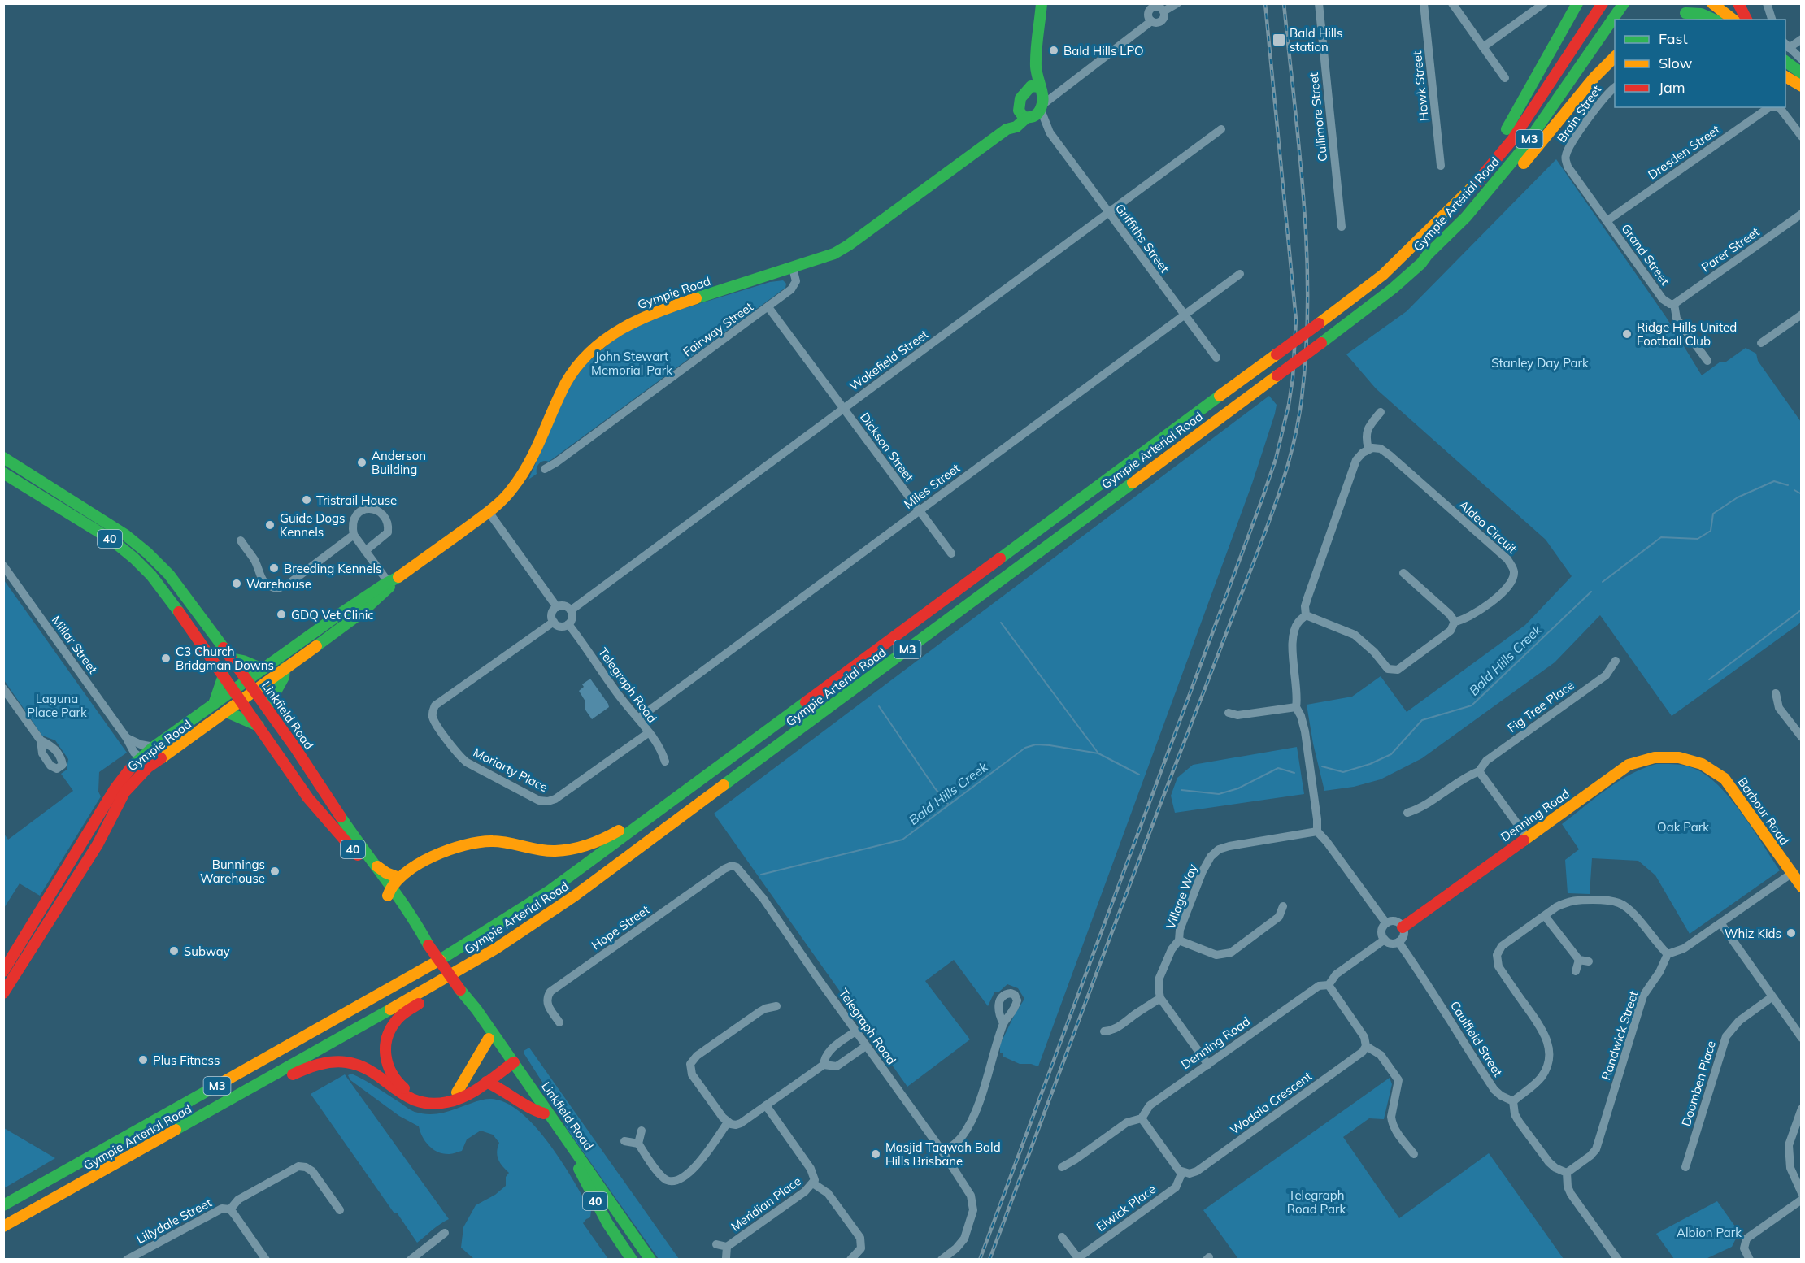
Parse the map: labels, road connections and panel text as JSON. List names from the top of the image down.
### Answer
{
  "streets": {
    "main road": [
      "M3",
      "Gympie Arterial Road",
      "Gympie Road",
      "40",
      "Linkfield Road",
      "Barbour Road",
      "Denning Road"
    ],
    "street": [
      "Hawk Street",
      "Brain Street",
      "Cullimore Street",
      "Dresden Street",
      "Griffiths Street",
      "Parer Street",
      "Grand Street",
      "Fairway Street",
      "Wakefield Street",
      "Dickson Street",
      "Miles Street",
      "Aldea Circuit",
      "Millar Street",
      "Telegraph Road",
      "Fig Tree Place",
      "Moriarty Place",
      "Village Way",
      "Hope Street",
      "Randwick Street",
      "Caulfield Street",
      "Doomben Place",
      "Wodala Crescent",
      "Meridian Place",
      "Elwick Place",
      "Lillydale Street"
    ]
  },
  "crossings": [
    ["Brain Street", "Grand Street"],
    ["Dresden Street", "Grand Street"],
    ["Griffiths Street", "Gympie Road"],
    ["Griffiths Street", "Wakefield Street"],
    ["Griffiths Street", "Miles Street"],
    ["Parer Street", "Grand Street"],
    ["Gympie Road", "Fairway Street"],
    ["Gympie Road", "Millar Street"],
    ["Gympie Road", "Linkfield Road"],
    ["Fairway Street", "Dickson Street"],
    ["Wakefield Street", "Dickson Street"],
    ["Wakefield Street", "Telegraph Road"],
    ["Wakefield Street", "Moriarty Place"],
    ["Dickson Street", "Miles Street"],
    ["Miles Street", "Telegraph Road"],
    ["Telegraph Road", "Moriarty Place"],
    ["Telegraph Road", "Hope Street"],
    ["Barbour Road", "Denning Road"],
    ["Denning Road", "Caulfield Street"],
    ["Wodala Crescent", "Elwick Place"]
  ],
  "water": ["Bald Hills Creek"],
  "parks": [
    "John Stewart Memorial Park",
    "Stanley Day Park",
    "Laguna Place Park",
    "Oak Park",
    "Telegraph Road Park",
    "Albion Park"
  ],
  "places": {
    "transit": ["Bald Hills station"],
    "other": [
      "Bald Hills LPO",
      "Ridge Hills United Football Club",
      "Anderson Building",
      "Tristrail House",
      "Guide Dogs Kennels",
      "Breeding Kennels",
      "Warehouse",
      "GDQ Vet Clinic",
      "C3 Church Bridgman Downs",
      "Bunnings Warehouse",
      "Whiz Kids",
      "Subway",
      "Plus Fitness",
      "Masjid Taqwah Bald Hills Brisbane"
    ]
  },
  "legend": ["Fast", "Slow", "Jam"]
}
